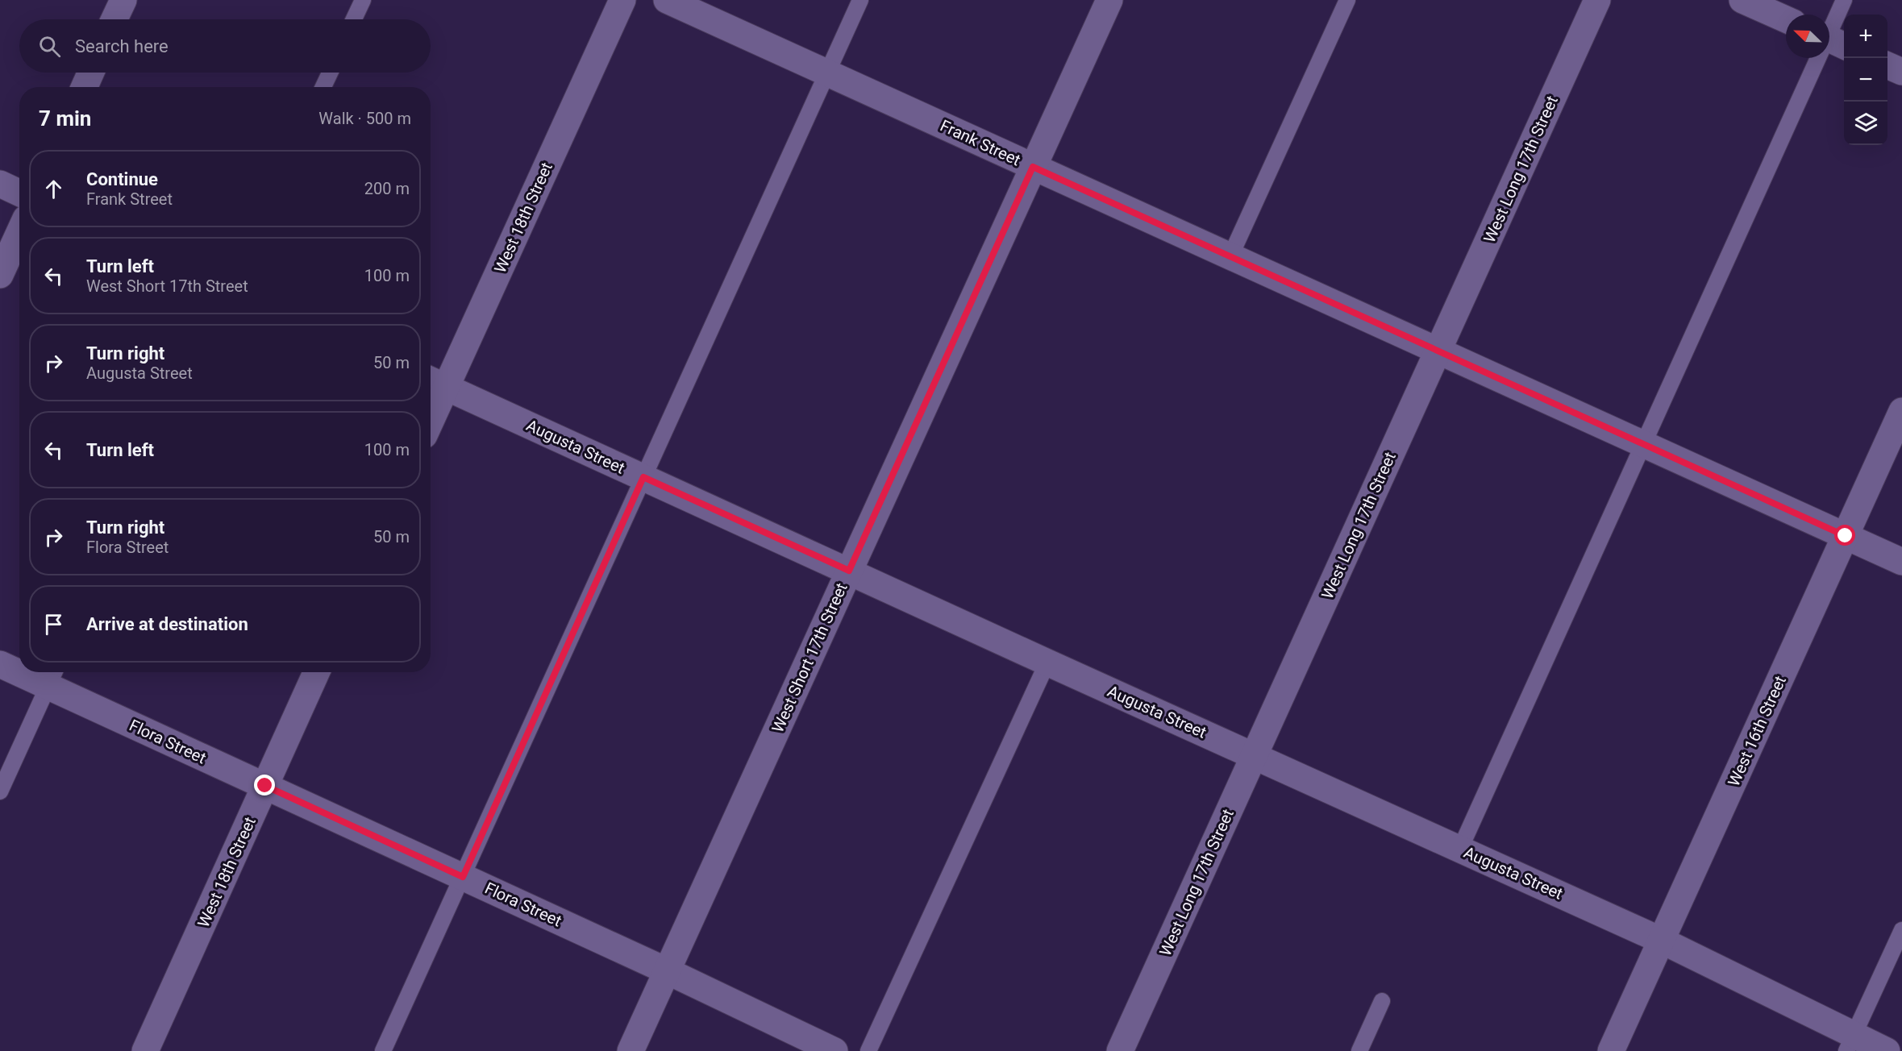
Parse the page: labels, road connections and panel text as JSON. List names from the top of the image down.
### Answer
{
  "streets": {
    "street": [
      "Frank Street",
      "West Long 17th Street",
      "West 18th Street",
      "Augusta Street",
      "West Short 17th Street",
      "West 16th Street",
      "Flora Street"
    ]
  },
  "crossings": [
    ["Frank Street", "West Long 17th Street"],
    ["Frank Street", "West Short 17th Street"],
    ["Frank Street", "West 16th Street"],
    ["West Long 17th Street", "Augusta Street"],
    ["West 18th Street", "Augusta Street"],
    ["West 18th Street", "Flora Street"],
    ["Augusta Street", "West Short 17th Street"],
    ["Augusta Street", "West 16th Street"],
    ["West Short 17th Street", "Flora Street"]
  ],
  "north": "top left",
  "page": {
    "map_buttons": ["+", "−"],
    "search": "Search here",
    "heading": ["7 min", "Walk · 500 m"],
    "list": [
      ["Continue", "Frank Street", "200 m"],
      ["Turn left", "West Short 17th Street", "100 m"],
      ["Turn right", "Augusta Street", "50 m"],
      ["Turn left", "100 m"],
      ["Turn right", "Flora Street", "50 m"],
      "Arrive at destination"
    ]
  }
}
